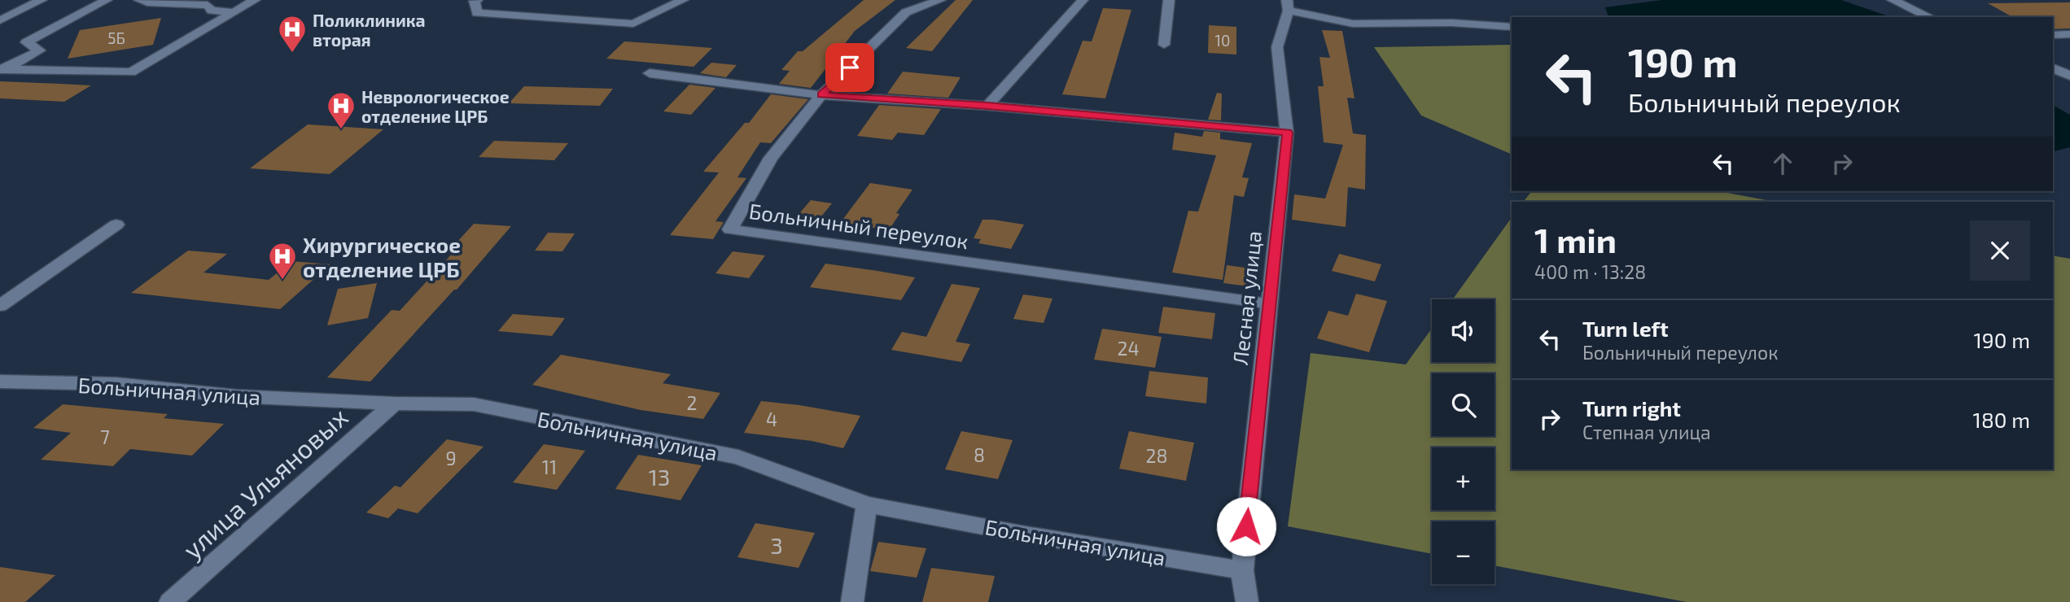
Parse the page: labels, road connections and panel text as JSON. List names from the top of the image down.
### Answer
{
  "streets": {
    "street": [
      "Больничный переулок",
      "Лесная улица",
      "Больничная улица",
      "улица Ульяновых"
    ]
  },
  "crossings": [
    ["Больничный переулок", "Лесная улица"],
    ["Лесная улица", "Больничная улица"],
    ["Больничная улица", "улица Ульяновых"]
  ],
  "places": {
    "hospital": ["Поликлиника вторая", "Неврологическое отделение ЦРБ", "Хирургическое отделение ЦРБ"]
  },
  "house_numbers": [
    "5Б",
    "10",
    "24",
    "2",
    "4",
    "7",
    "8",
    "28",
    "9",
    "11",
    "13",
    "3"
  ],
  "page": {
    "turn": ["190 m", "Больничный переулок"],
    "heading": ["1 min", "400 m · 13:28"],
    "list": [
      {
        "name": "Turn left",
        "note": "Больничный переулок",
        "value": "190 m"
      },
      {
        "name": "Turn right",
        "note": "Степная улица",
        "value": "180 m"
      }
    ],
    "map_buttons": ["+", "−"]
  }
}
